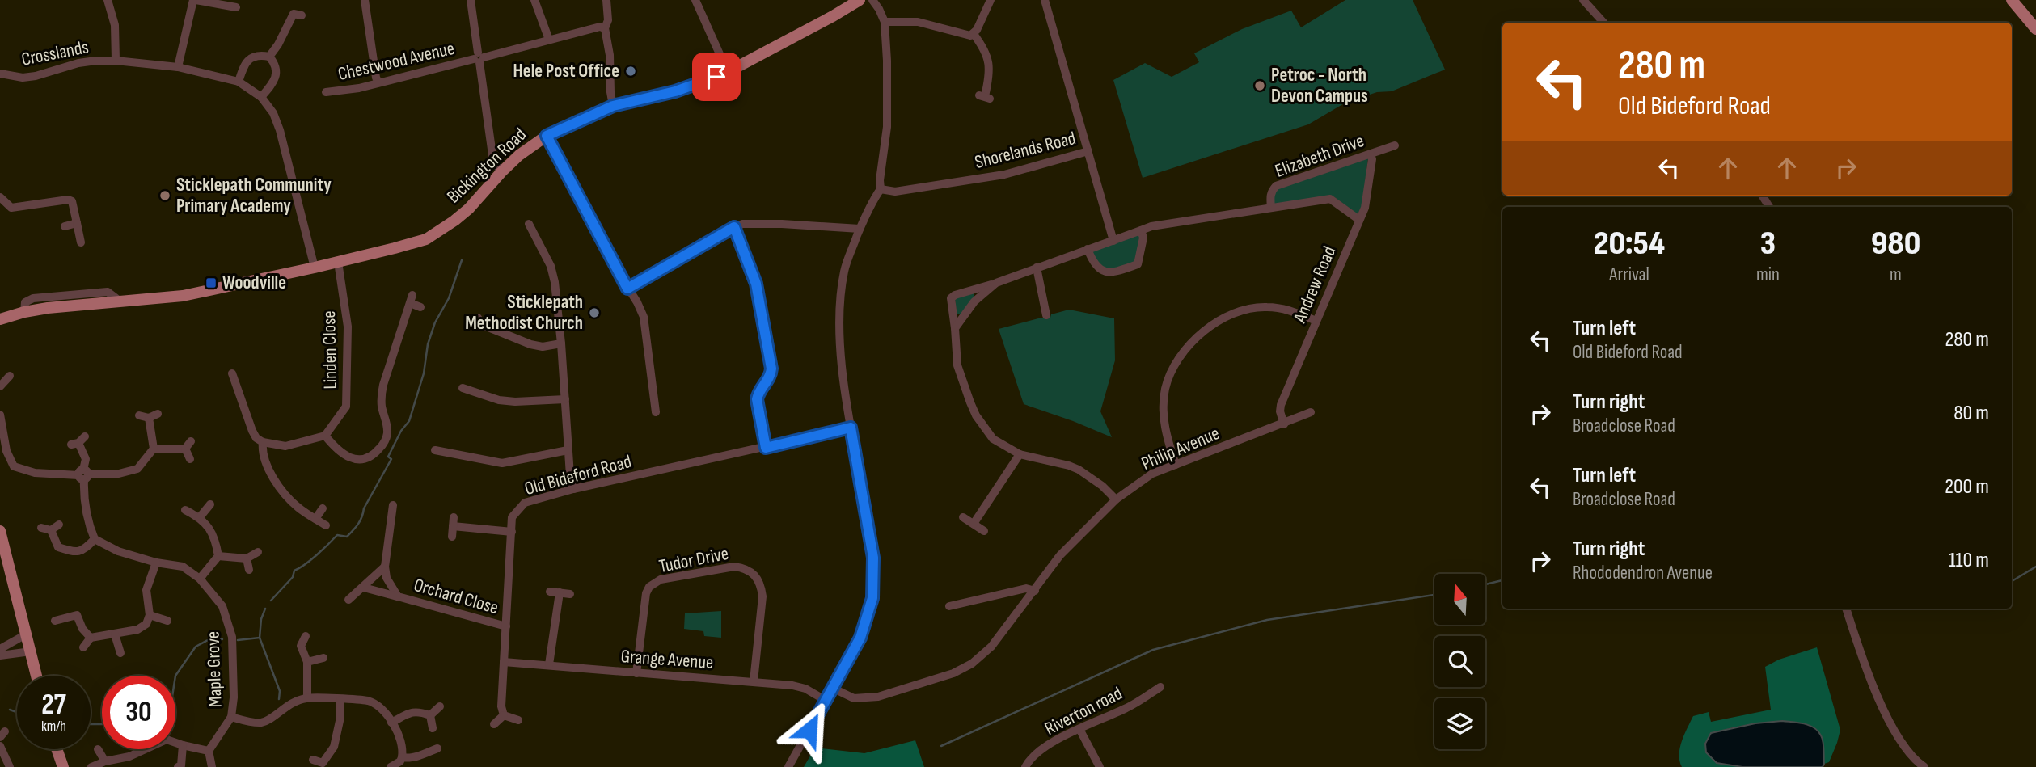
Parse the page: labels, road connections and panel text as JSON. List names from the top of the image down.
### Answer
{
  "streets": {
    "main road": ["Bickington Road"],
    "street": [
      "Crosslands",
      "Chestwood Avenue",
      "Shorelands Road",
      "Elizabeth Drive",
      "Andrew Road",
      "Linden Close",
      "Philip Avenue",
      "Old Bideford Road",
      "Tudor Drive",
      "Orchard Close",
      "Grange Avenue",
      "Maple Grove",
      "Riverton road"
    ]
  },
  "crossings": [
    ["Elizabeth Drive", "Andrew Road"],
    ["Elizabeth Drive", "Philip Avenue"],
    ["Bickington Road", "Linden Close"],
    ["Andrew Road", "Philip Avenue"],
    ["Old Bideford Road", "Orchard Close"],
    ["Old Bideford Road", "Grange Avenue"],
    ["Tudor Drive", "Grange Avenue"]
  ],
  "places": {
    "other": [
      "Hele Post Office",
      "Petroc - North Devon Campus",
      "Sticklepath Community Primary Academy",
      "Sticklepath Methodist Church"
    ],
    "transit": ["Woodville"]
  },
  "north": "top",
  "page": {
    "turn": ["280 m", "Old Bideford Road"],
    "eta": [
      "20:54",
      "Arrival",
      "3",
      "min",
      "980",
      "m"
    ],
    "list": [
      {
        "name": "Turn left",
        "note": "Old Bideford Road",
        "value": "280 m"
      },
      {
        "name": "Turn right",
        "note": "Broadclose Road",
        "value": "80 m"
      },
      {
        "name": "Turn left",
        "note": "Broadclose Road",
        "value": "200 m"
      },
      {
        "name": "Turn right",
        "note": "Rhododendron Avenue",
        "value": "110 m"
      }
    ],
    "speed": "27 km/h",
    "limit": "30"
  }
}
